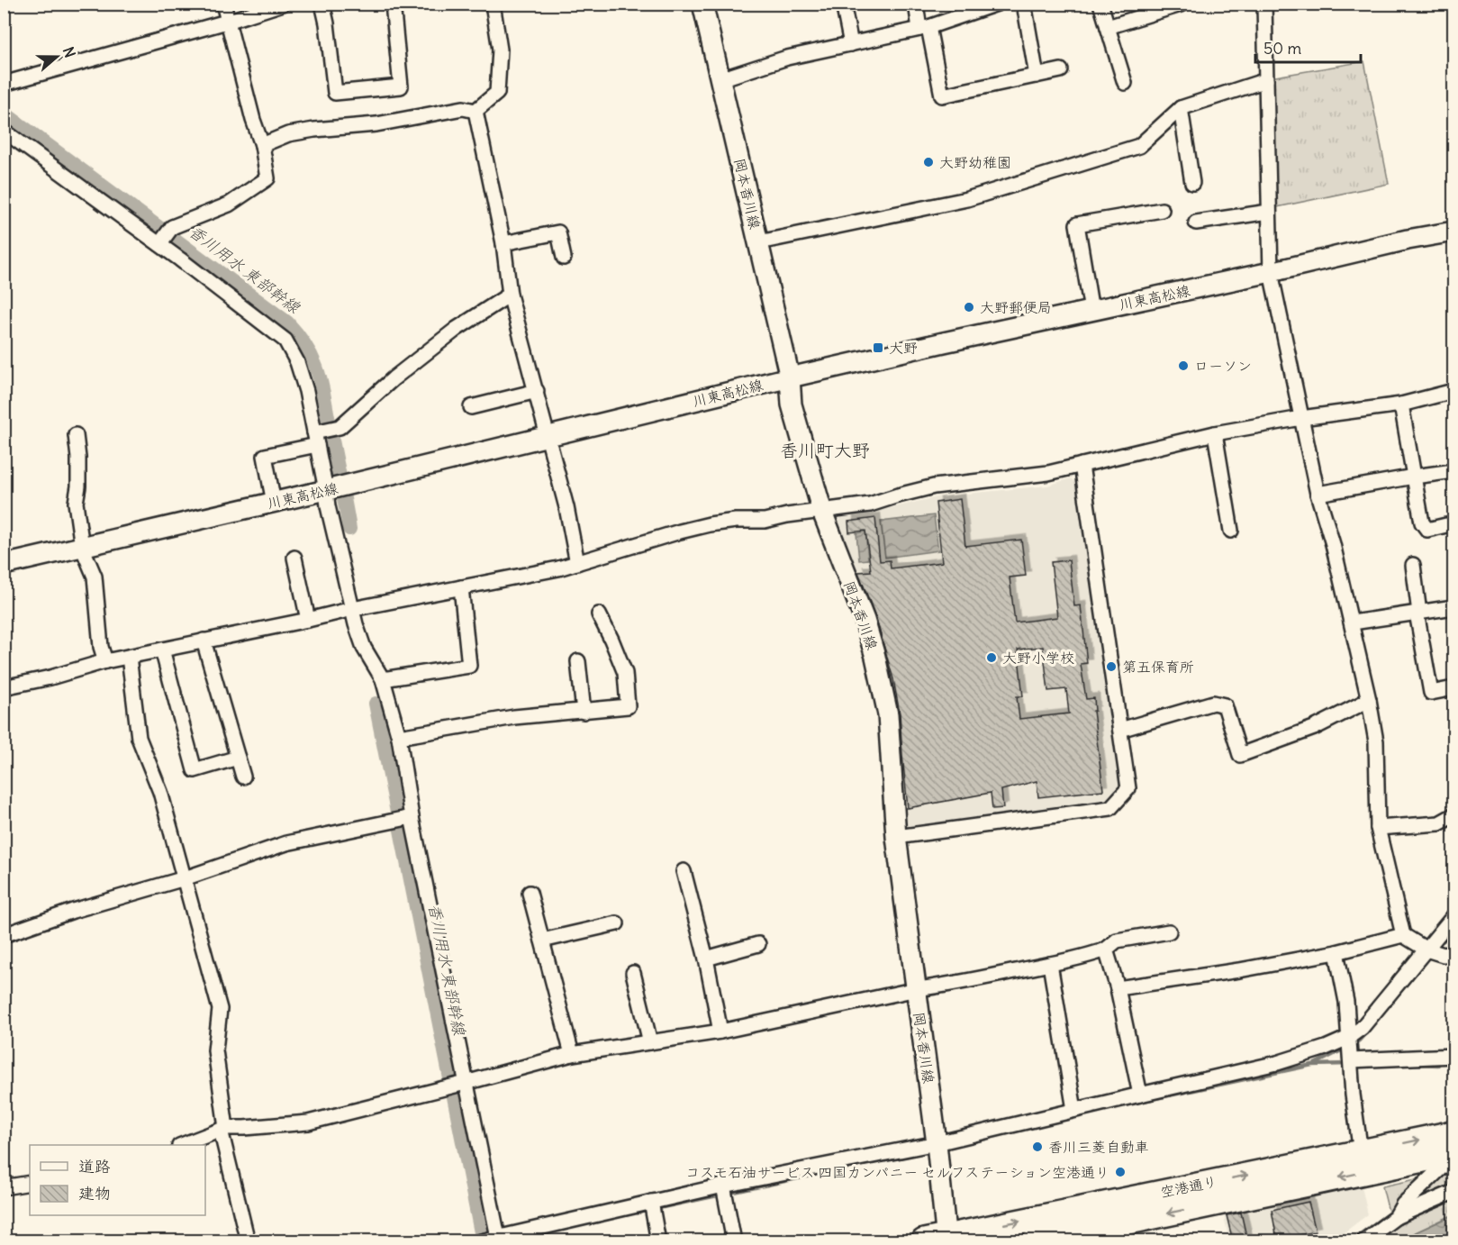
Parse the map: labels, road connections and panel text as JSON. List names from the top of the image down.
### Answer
{
  "streets": {
    "highway": ["空港通り"],
    "main road": ["岡本香川線", "川東高松線"]
  },
  "crossings": [
    ["岡本香川線", "川東高松線"],
    ["岡本香川線", "空港通り"]
  ],
  "districts": ["香川町大野"],
  "water": ["香川用水 東部幹線"],
  "places": {
    "other": [
      "大野幼稚園",
      "大野郵便局",
      "ローソン",
      "大野小学校",
      "第五保育所",
      "香川三菱自動車",
      "コスモ石油サービス 四国カンパニー セルフステーション空港通り"
    ],
    "transit": ["大野"]
  },
  "legend": ["道路", "建物"],
  "scale_bar": "50 m",
  "north": "right"
}
